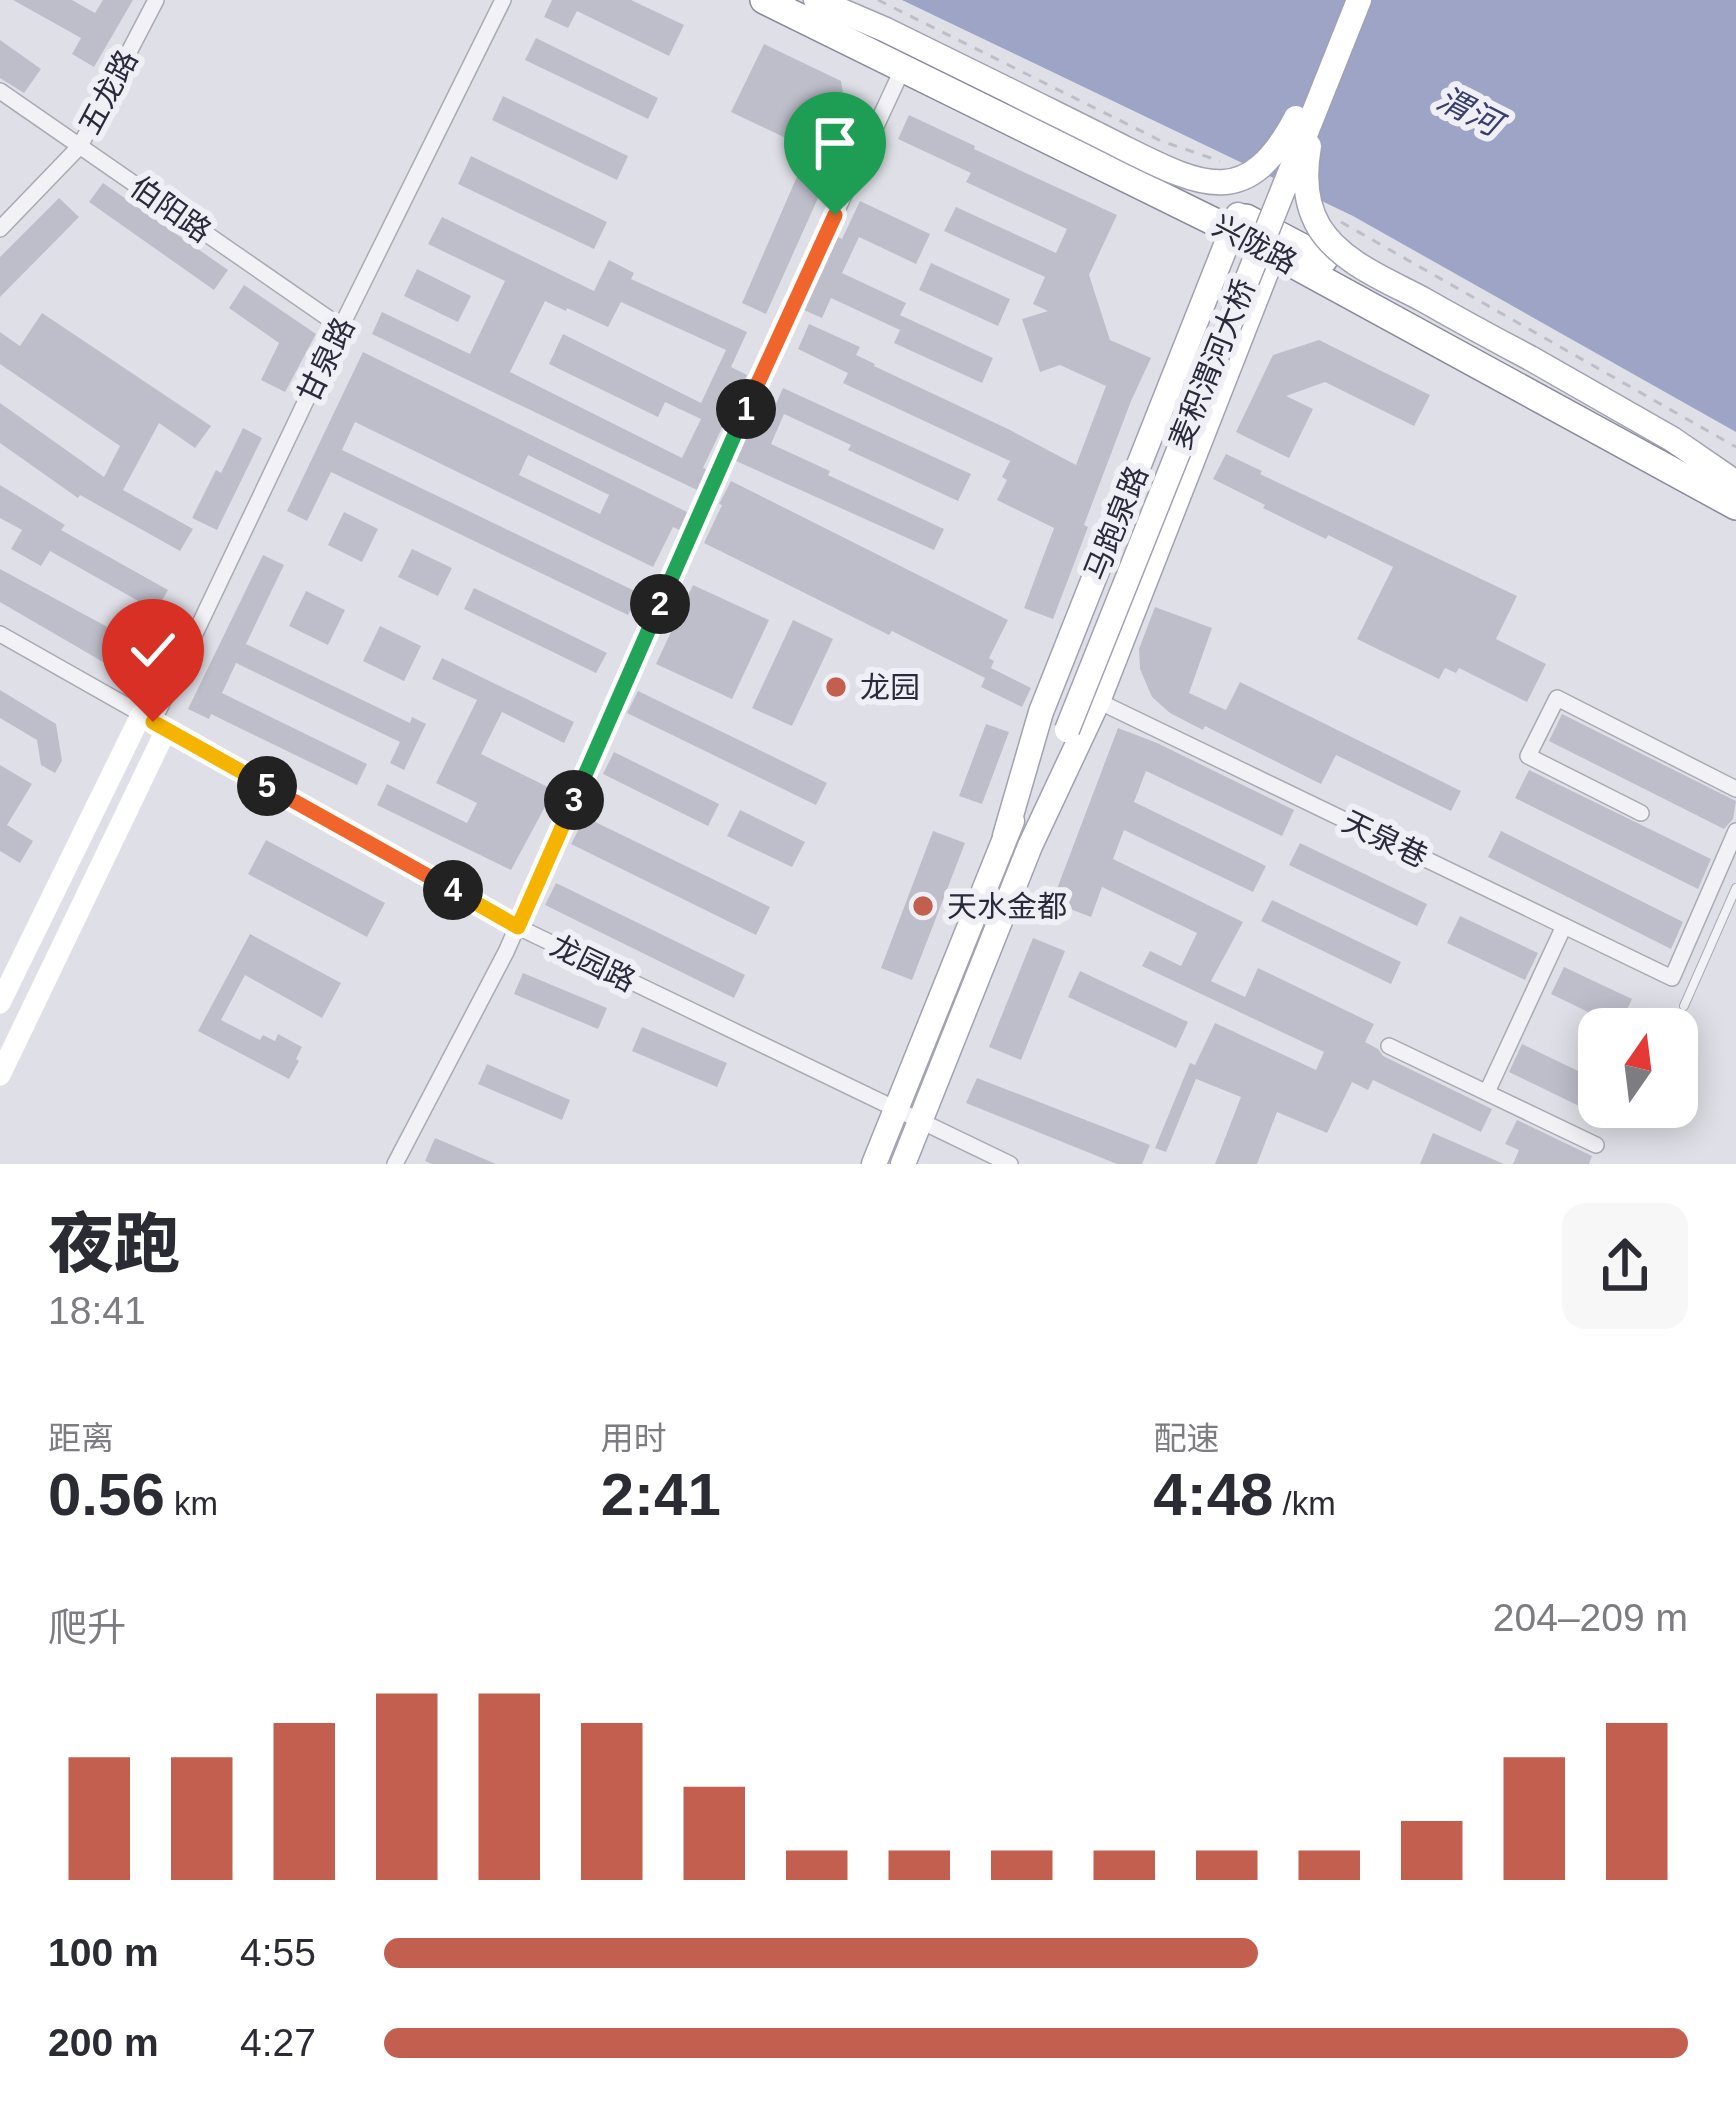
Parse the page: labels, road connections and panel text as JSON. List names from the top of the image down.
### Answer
{
  "streets": {
    "highway": ["兴陇路"],
    "main road": ["麦积渭河大桥", "马跑泉路"],
    "street": [
      "五龙路",
      "伯阳路",
      "甘泉路",
      "天泉巷",
      "龙园路"
    ]
  },
  "crossings": [
    ["五龙路", "伯阳路"],
    ["伯阳路", "甘泉路"],
    ["兴陇路", "马跑泉路"],
    ["甘泉路", "龙园路"],
    ["麦积渭河大桥", "马跑泉路"],
    ["马跑泉路", "天泉巷"],
    ["马跑泉路", "龙园路"]
  ],
  "water": ["渭河"],
  "places": ["龙园", "天水金都"],
  "north": "top",
  "page": {
    "pins": [
      "1",
      "2",
      "5",
      "3",
      "4"
    ],
    "heading": ["夜跑", "18:41"],
    "stats": [
      ["距离", "0.56 km"],
      ["用时", "2:41"],
      ["配速", "4:48 /km"]
    ],
    "chart": ["爬升", "204–209 m"],
    "list": [
      {
        "name": "100 m",
        "note": "4:55"
      },
      {
        "name": "200 m",
        "note": "4:27"
      }
    ]
  }
}
